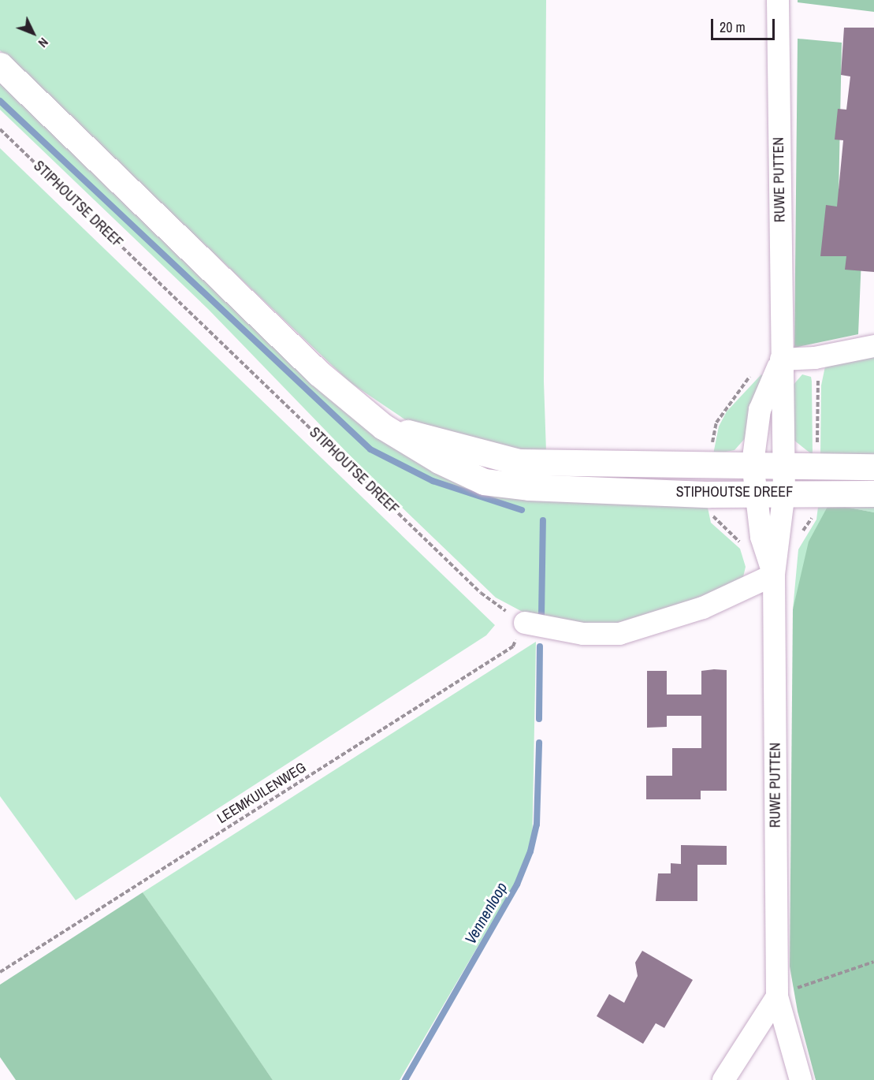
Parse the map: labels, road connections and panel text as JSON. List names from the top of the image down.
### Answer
{
  "streets": {
    "main road": ["STIPHOUTSE DREEF"],
    "street": ["RUWE PUTTEN"],
    "path": ["LEEMKUILENWEG"]
  },
  "crossings": [
    ["RUWE PUTTEN", "STIPHOUTSE DREEF"],
    ["STIPHOUTSE DREEF", "LEEMKUILENWEG"]
  ],
  "water": ["Vennenloop"],
  "scale_bar": "20 m",
  "north": "bottom right"
}
